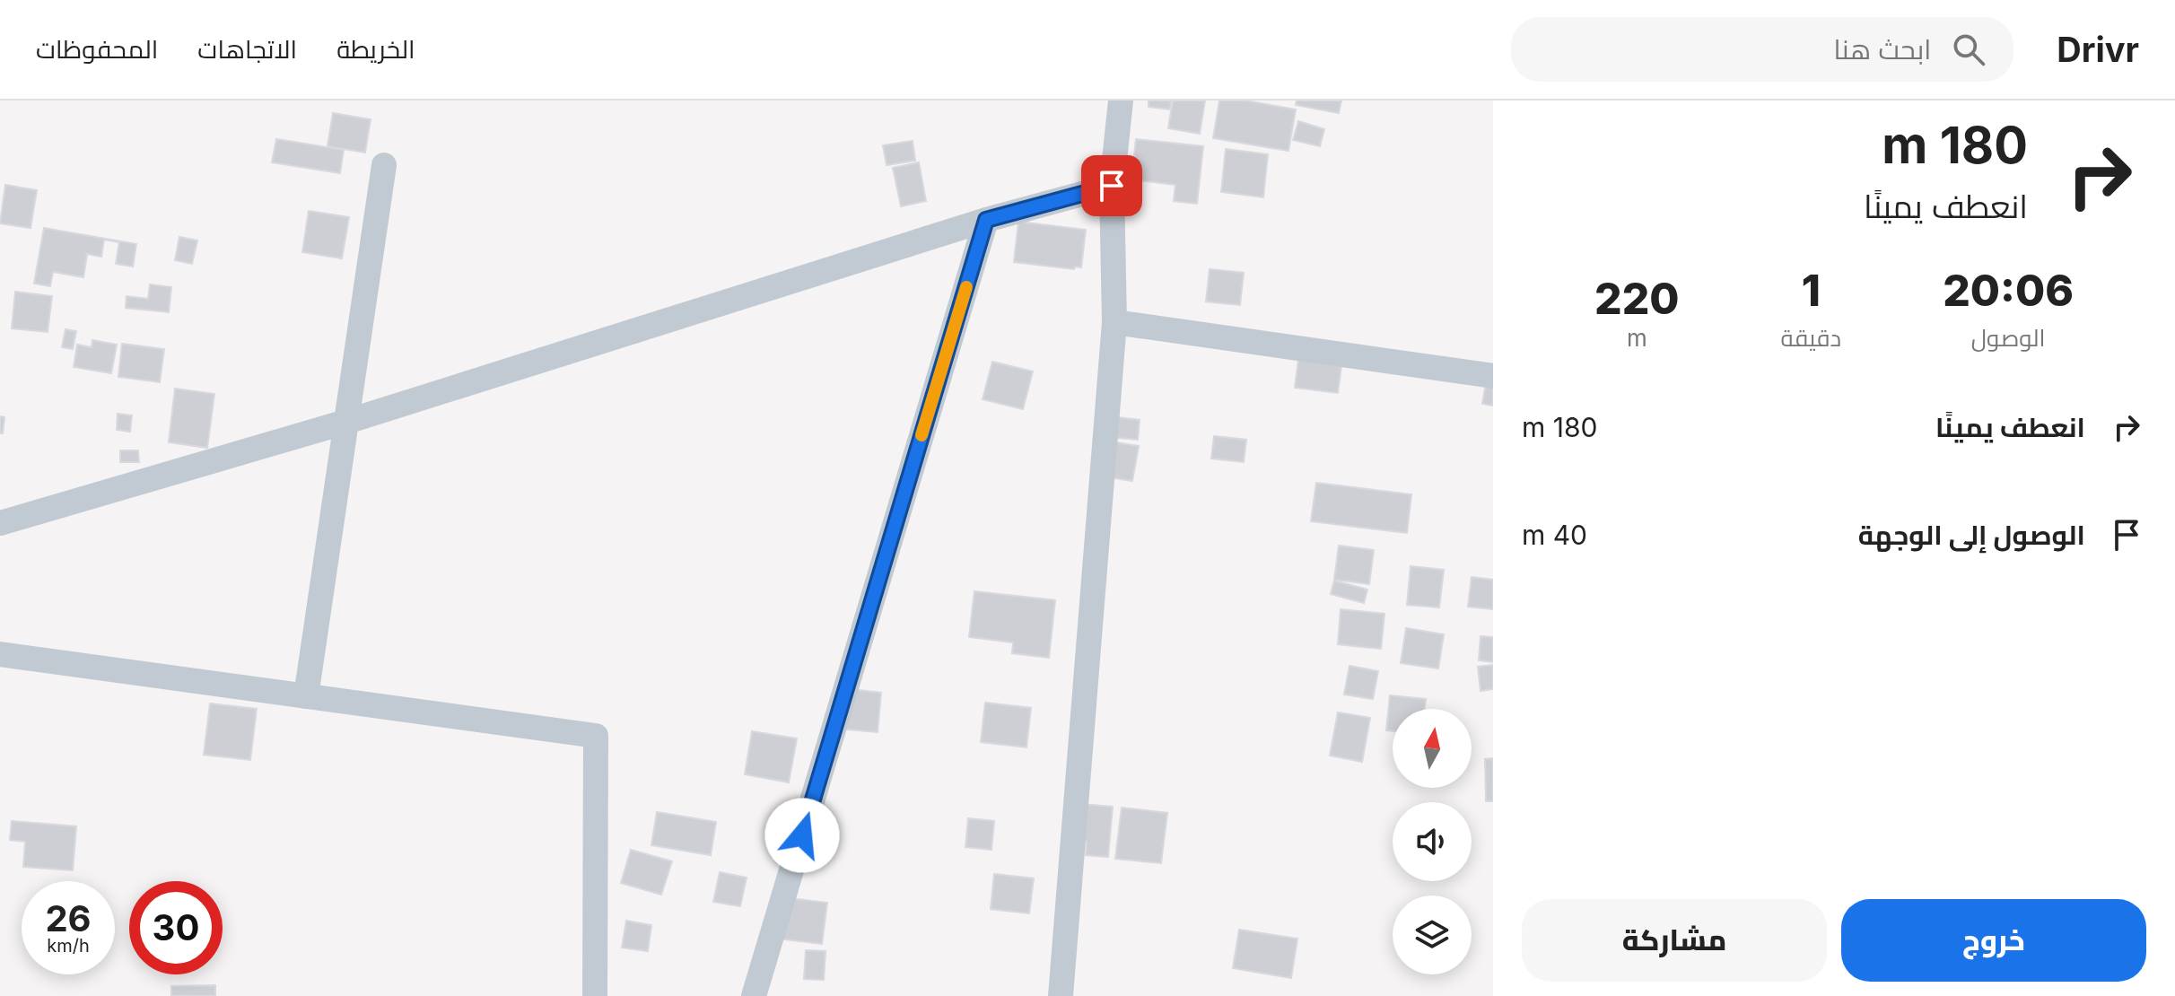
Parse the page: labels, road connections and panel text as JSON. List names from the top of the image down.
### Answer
{
  "north": "top",
  "page": {
    "header": "Drivr",
    "search": "ابحث هنا",
    "nav": ["الخريطة", "الاتجاهات", "المحفوظات"],
    "turn": ["180 m", "انعطف يمينًا"],
    "eta": [
      "20:06",
      "الوصول",
      "1",
      "دقيقة",
      "220",
      "m"
    ],
    "list": [
      {
        "name": "انعطف يمينًا",
        "value": "180 m"
      },
      {
        "name": "الوصول إلى الوجهة",
        "value": "40 m"
      }
    ],
    "speed": "26 km/h",
    "limit": "30",
    "buttons": ["خروج", "مشاركة"]
  }
}
